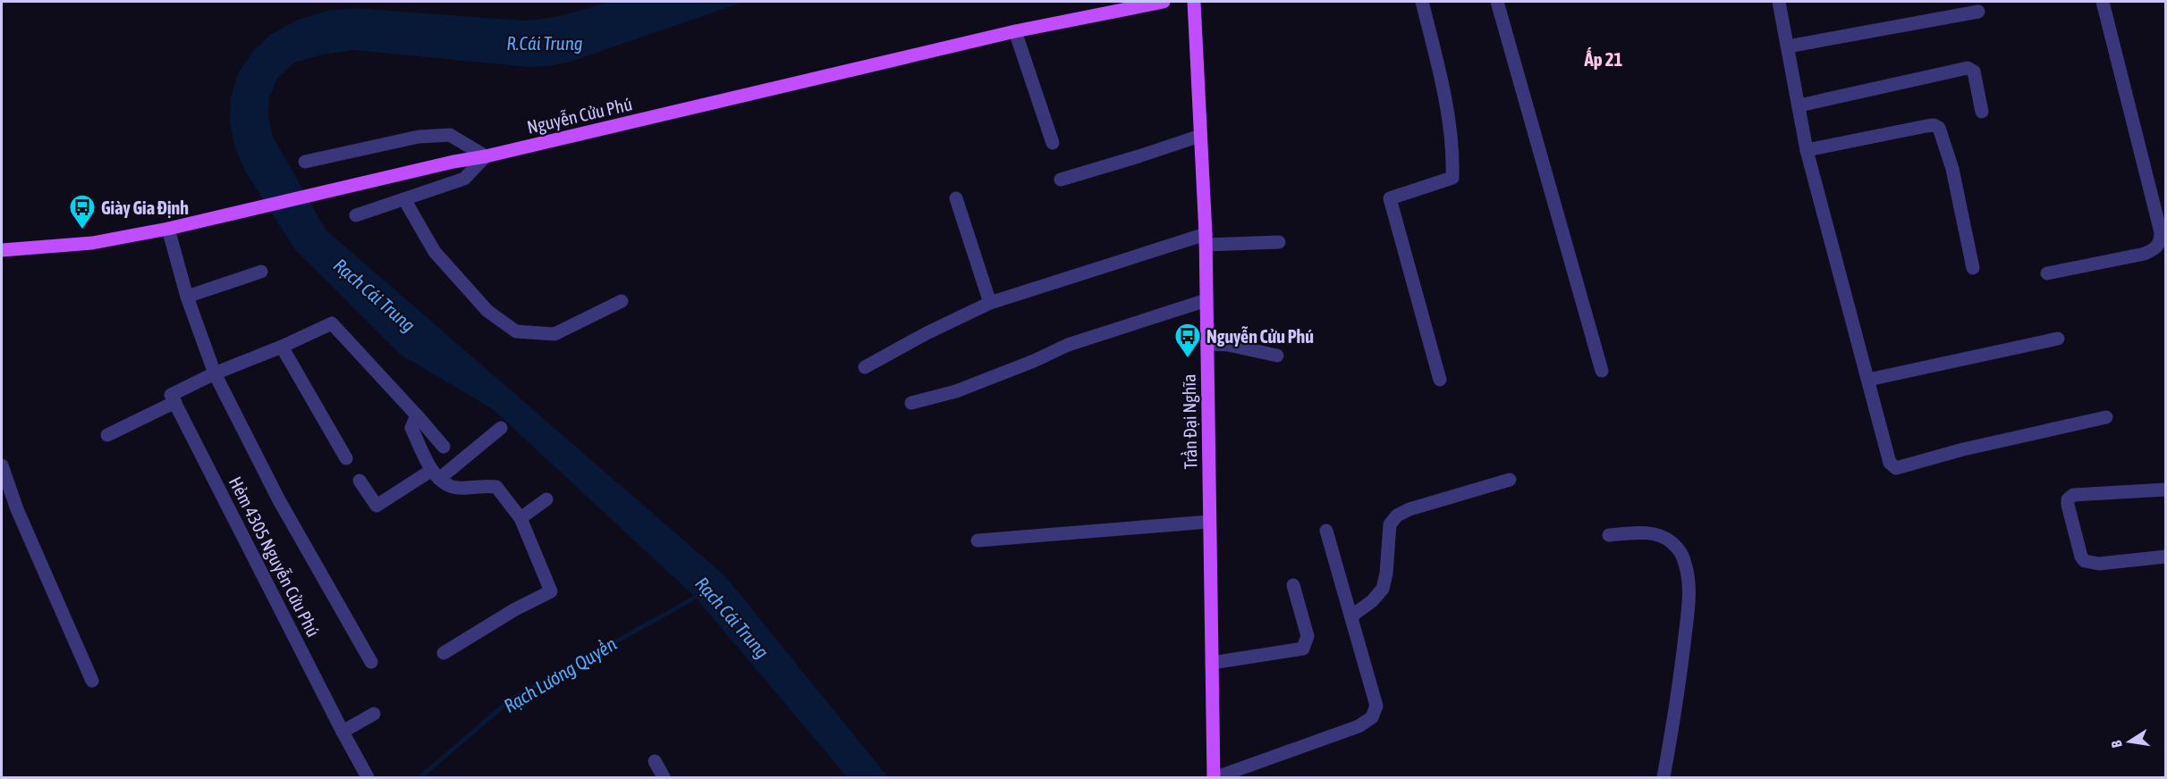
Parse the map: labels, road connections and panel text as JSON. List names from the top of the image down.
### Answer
{
  "streets": {
    "main road": ["Nguyễn Cửu Phú", "Trần Đại Nghĩa"],
    "street": ["Hẻm 4305 Nguyễn Cửu Phú"]
  },
  "crossings": [
    ["Nguyễn Cửu Phú", "Hẻm 4305 Nguyễn Cửu Phú"]
  ],
  "districts": ["Ấp 21"],
  "water": ["R.Cái Trung", "Rạch Cái Trung", "Rạch Lương Quyền"],
  "places": {
    "bus stop": ["Giày Gia Định", "Nguyễn Cửu Phú"]
  },
  "north": "left"
}
